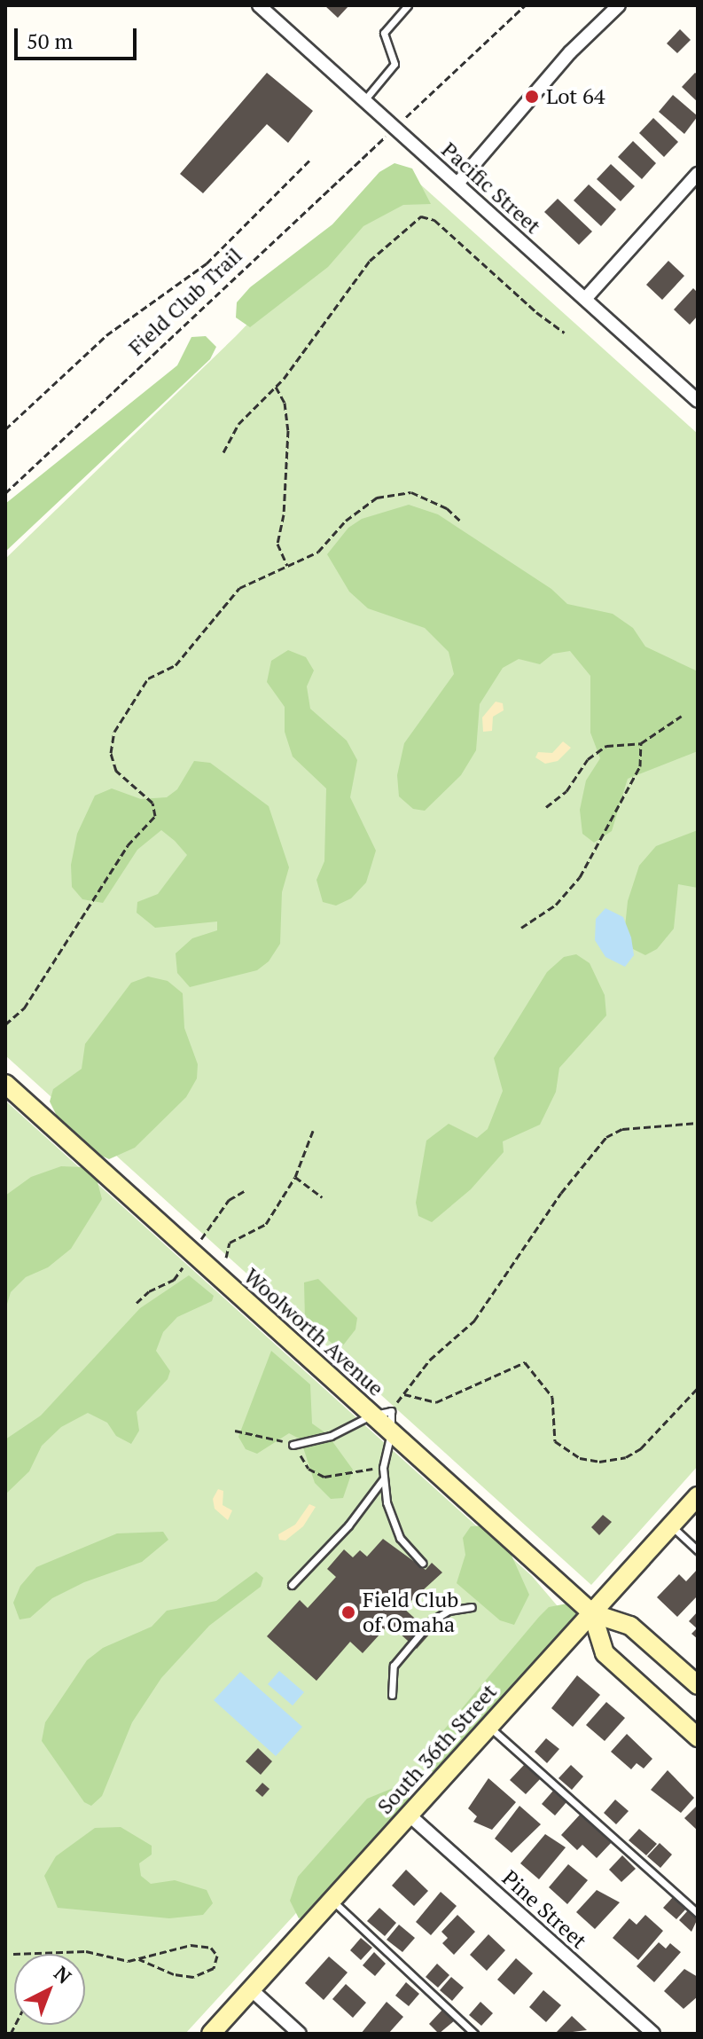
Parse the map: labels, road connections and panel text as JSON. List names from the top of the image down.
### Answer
{
  "streets": {
    "street": [
      "Pacific Street",
      "Woolworth Avenue",
      "South 36th Street",
      "Pine Street"
    ],
    "path": ["Field Club Trail"]
  },
  "crossings": [
    ["Woolworth Avenue", "South 36th Street"],
    ["South 36th Street", "Pine Street"]
  ],
  "places": ["Lot 64", "Field Club of Omaha"],
  "scale_bar": "50 m",
  "north": "top right"
}
